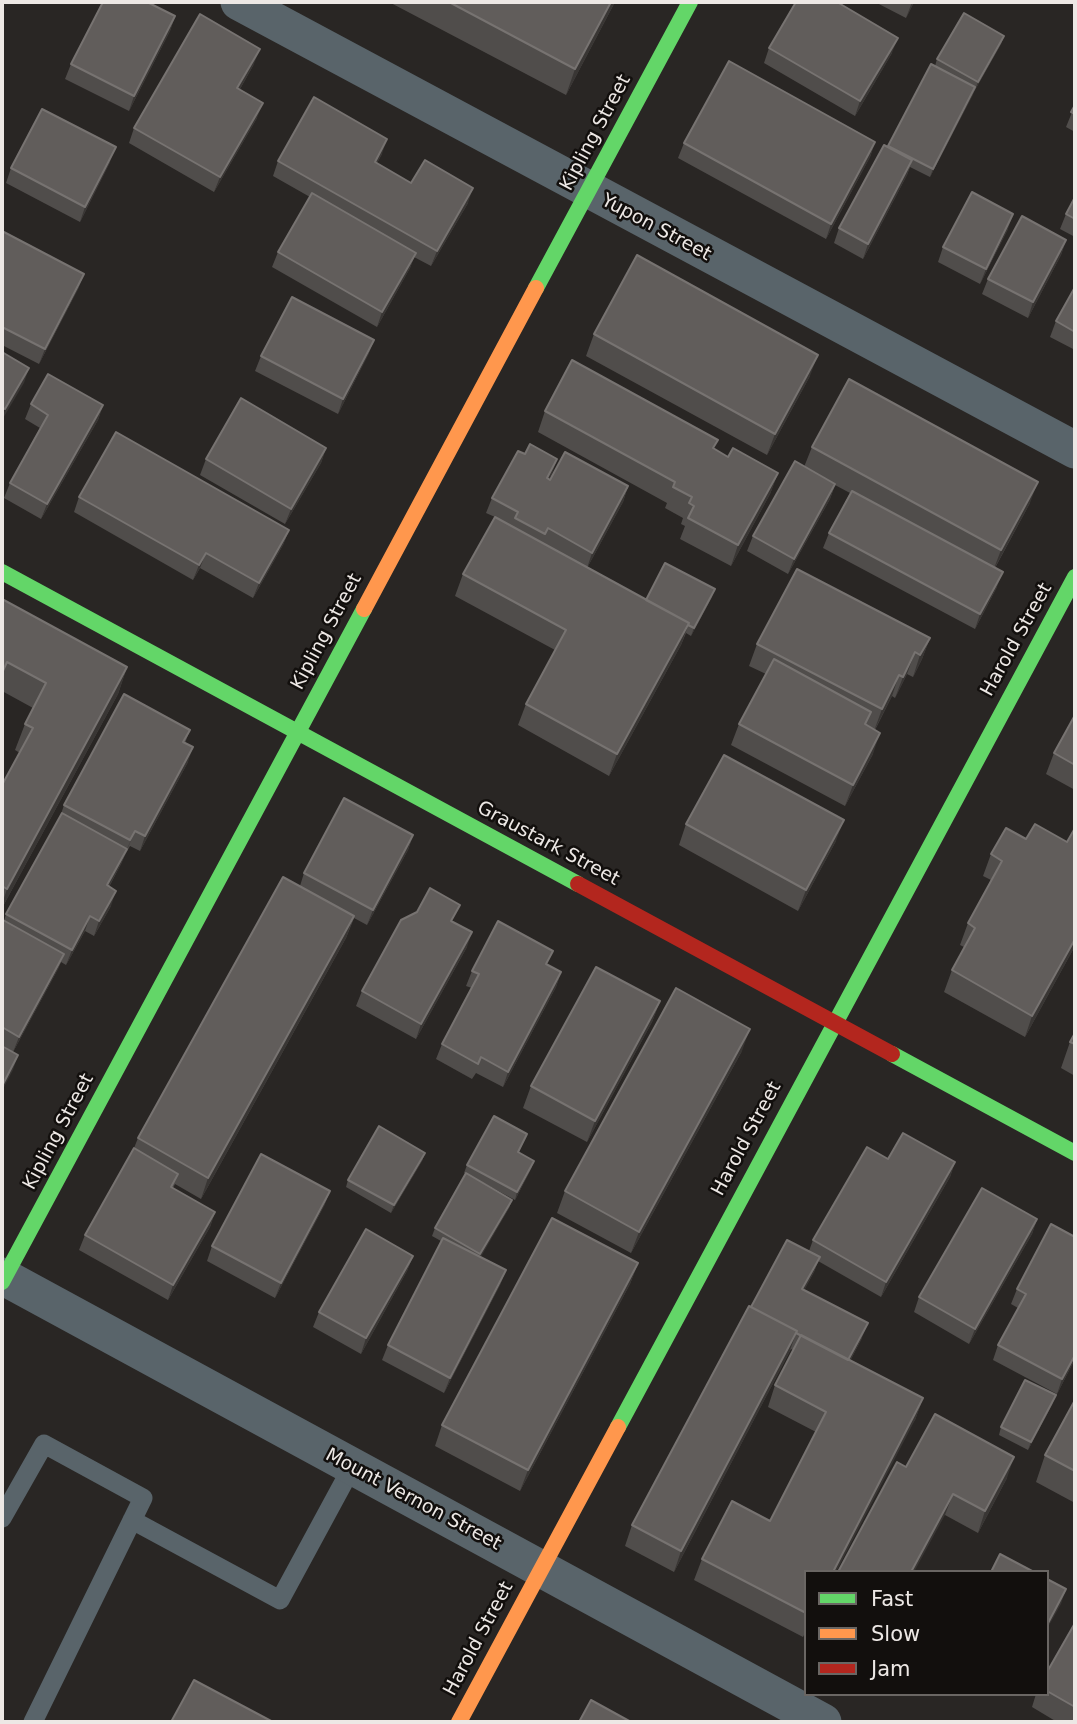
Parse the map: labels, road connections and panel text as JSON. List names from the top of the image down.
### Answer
{
  "streets": {
    "street": [
      "Kipling Street",
      "Yupon Street",
      "Harold Street",
      "Graustark Street",
      "Mount Vernon Street"
    ]
  },
  "crossings": [
    ["Kipling Street", "Yupon Street"],
    ["Kipling Street", "Graustark Street"],
    ["Kipling Street", "Mount Vernon Street"],
    ["Harold Street", "Graustark Street"],
    ["Harold Street", "Mount Vernon Street"]
  ],
  "legend": ["Fast", "Slow", "Jam"]
}
